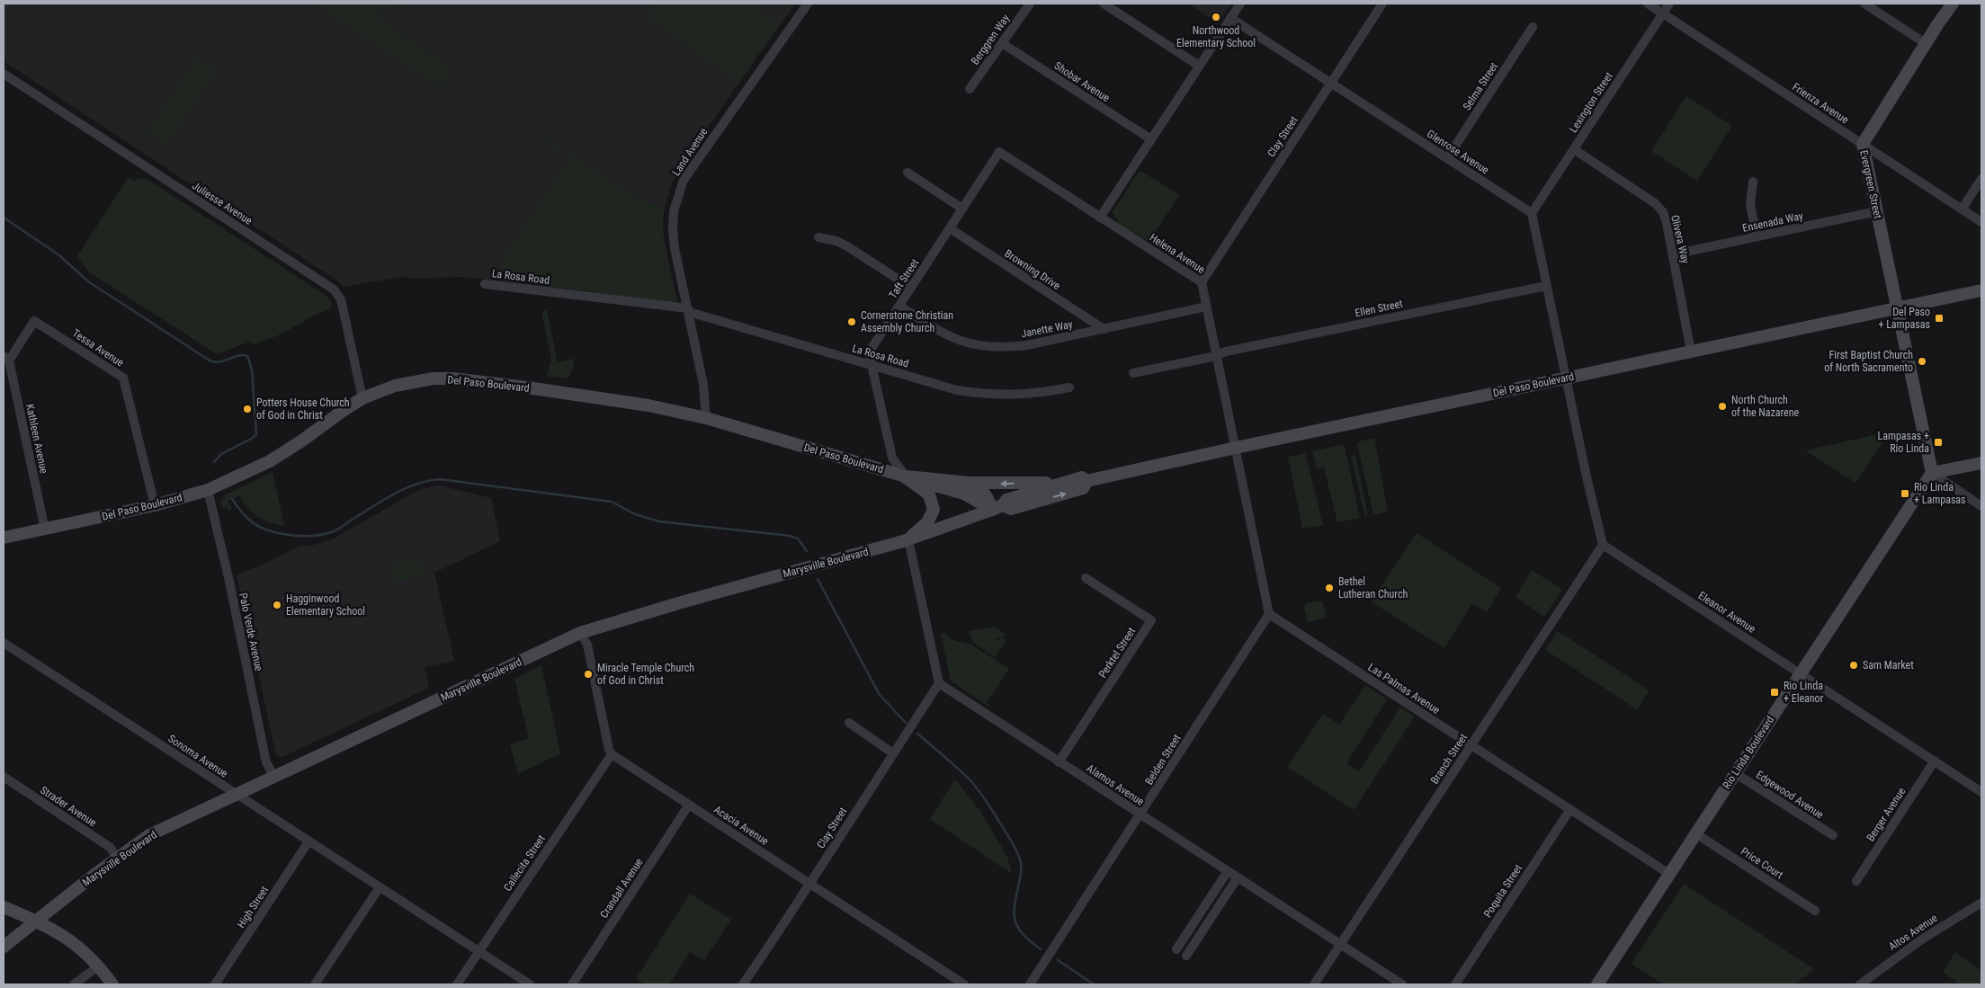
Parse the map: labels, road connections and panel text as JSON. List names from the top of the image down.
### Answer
{
  "streets": {
    "main road": [
      "Evergreen Street",
      "Del Paso Boulevard",
      "Marysville Boulevard",
      "Rio Linda Boulevard"
    ],
    "street": [
      "Berggren Way",
      "Shobar Avenue",
      "Selma Street",
      "Lexington Street",
      "Frienza Avenue",
      "Clay Street",
      "Land Avenue",
      "Glenrose Avenue",
      "Juliesse Avenue",
      "Ensenada Way",
      "Olivera Way",
      "Helena Avenue",
      "Browning Drive",
      "La Rosa Road",
      "Taft Street",
      "Ellen Street",
      "Janette Way",
      "Tessa Avenue",
      "Kathleen Avenue",
      "Eleanor Avenue",
      "Palo Verde Avenue",
      "Perktel Street",
      "Las Palmas Avenue",
      "Sonoma Avenue",
      "Branch Street",
      "Belden Street",
      "Alamos Avenue",
      "Edgewood Avenue",
      "Strader Avenue",
      "Berger Avenue",
      "Acacia Avenue",
      "Callecita Street",
      "Price Court",
      "Crandall Avenue",
      "Poquita Street",
      "High Street",
      "Altos Avenue"
    ]
  },
  "crossings": [
    ["Berggren Way", "Shobar Avenue"],
    ["Selma Street", "Glenrose Avenue"],
    ["Lexington Street", "Frienza Avenue"],
    ["Lexington Street", "Glenrose Avenue"],
    ["Lexington Street", "Olivera Way"],
    ["Frienza Avenue", "Evergreen Street"],
    ["Clay Street", "Glenrose Avenue"],
    ["Clay Street", "Helena Avenue"],
    ["Clay Street", "Alamos Avenue"],
    ["Clay Street", "Acacia Avenue"],
    ["Land Avenue", "La Rosa Road"],
    ["Land Avenue", "Del Paso Boulevard"],
    ["Evergreen Street", "Ensenada Way"],
    ["Evergreen Street", "Del Paso Boulevard"],
    ["Evergreen Street", "Rio Linda Boulevard"],
    ["Juliesse Avenue", "Del Paso Boulevard"],
    ["Ensenada Way", "Olivera Way"],
    ["Olivera Way", "Del Paso Boulevard"],
    ["Helena Avenue", "Taft Street"],
    ["Helena Avenue", "Ellen Street"],
    ["Helena Avenue", "Janette Way"],
    ["Helena Avenue", "Del Paso Boulevard"],
    ["Browning Drive", "Taft Street"],
    ["Browning Drive", "Janette Way"],
    ["La Rosa Road", "Taft Street"],
    ["Taft Street", "Janette Way"],
    ["Taft Street", "Del Paso Boulevard"],
    ["Tessa Avenue", "Del Paso Boulevard"],
    ["Tessa Avenue", "Kathleen Avenue"],
    ["Del Paso Boulevard", "Kathleen Avenue"],
    ["Del Paso Boulevard", "Marysville Boulevard"],
    ["Del Paso Boulevard", "Palo Verde Avenue"],
    ["Marysville Boulevard", "Palo Verde Avenue"],
    ["Marysville Boulevard", "Sonoma Avenue"],
    ["Marysville Boulevard", "Strader Avenue"],
    ["Eleanor Avenue", "Rio Linda Boulevard"],
    ["Eleanor Avenue", "Branch Street"],
    ["Eleanor Avenue", "Berger Avenue"],
    ["Perktel Street", "Alamos Avenue"],
    ["Las Palmas Avenue", "Rio Linda Boulevard"],
    ["Las Palmas Avenue", "Branch Street"],
    ["Las Palmas Avenue", "Belden Street"],
    ["Las Palmas Avenue", "Poquita Street"],
    ["Rio Linda Boulevard", "Edgewood Avenue"],
    ["Rio Linda Boulevard", "Price Court"],
    ["Sonoma Avenue", "Callecita Street"],
    ["Sonoma Avenue", "High Street"],
    ["Branch Street", "Alamos Avenue"],
    ["Belden Street", "Alamos Avenue"],
    ["Acacia Avenue", "Callecita Street"],
    ["Acacia Avenue", "Crandall Avenue"]
  ],
  "places": {
    "other": [
      "Northwood Elementary School",
      "Cornerstone Christian Assembly Church",
      "First Baptist Church of North Sacramento",
      "North Church of the Nazarene",
      "Potters House Church of God in Christ",
      "Bethel Lutheran Church",
      "Hagginwood Elementary School",
      "Sam Market",
      "Miracle Temple Church of God in Christ"
    ],
    "transit": [
      "Del Paso + Lampasas",
      "Lampasas + Rio Linda",
      "Rio Linda + Lampasas",
      "Rio Linda + Eleanor"
    ]
  }
}
